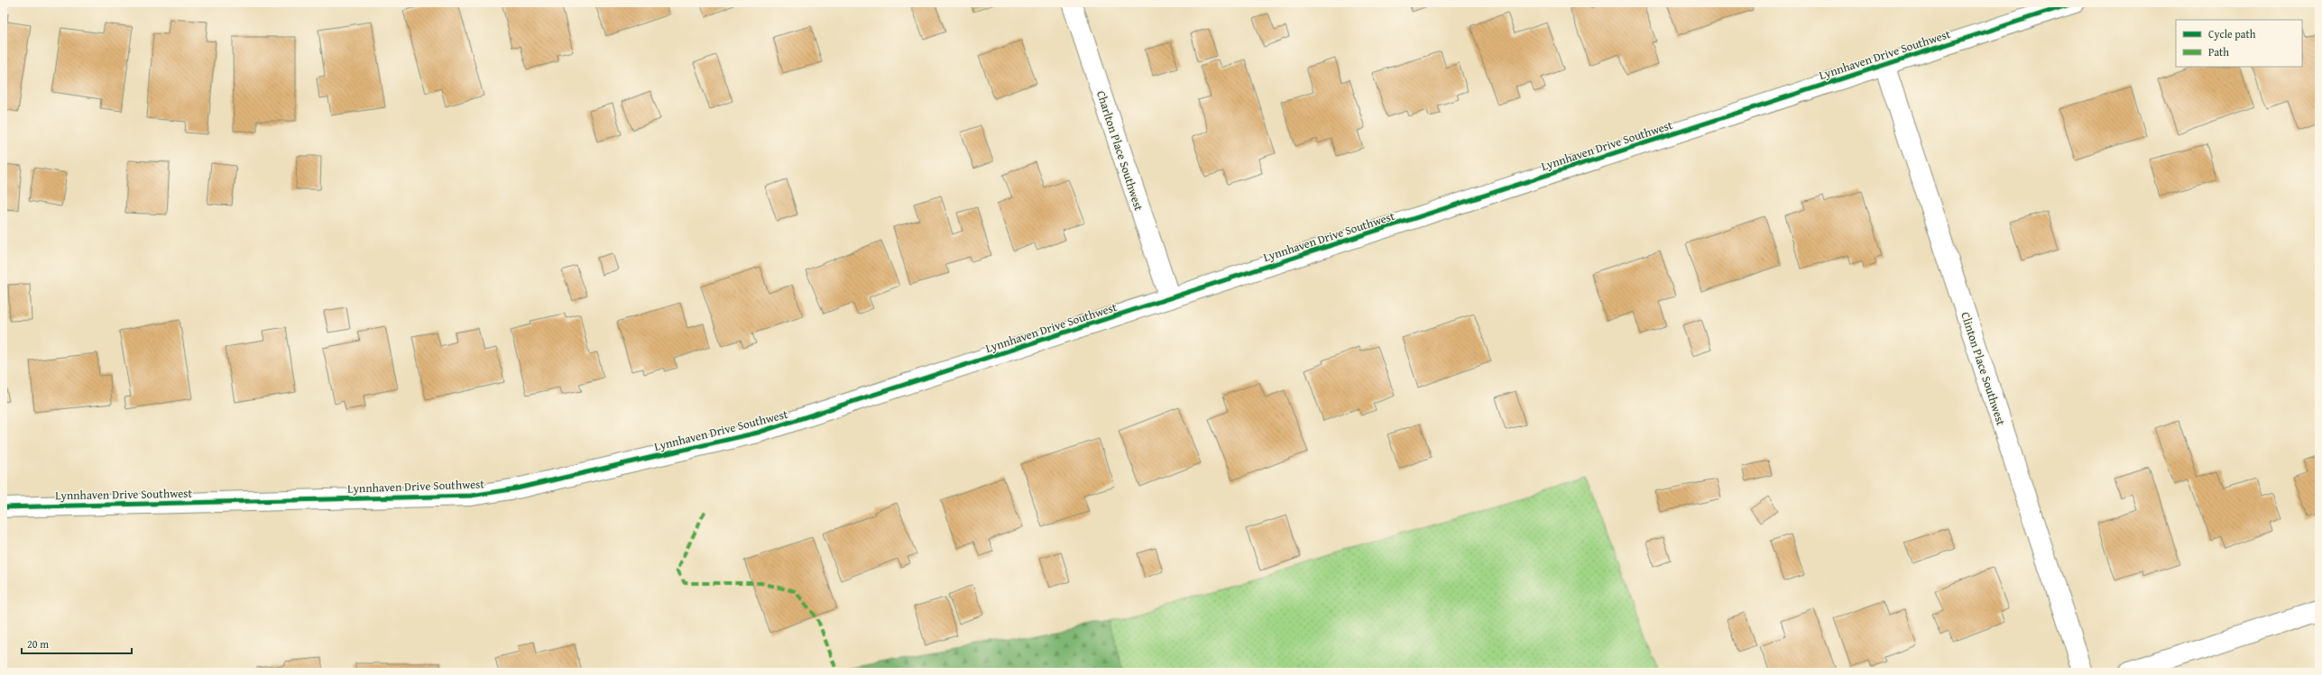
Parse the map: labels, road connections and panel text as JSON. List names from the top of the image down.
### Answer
{
  "streets": {
    "street": ["Lynnhaven Drive Southwest", "Charlton Place Southwest", "Clinton Place Southwest"]
  },
  "crossings": [
    ["Lynnhaven Drive Southwest", "Charlton Place Southwest"],
    ["Lynnhaven Drive Southwest", "Clinton Place Southwest"]
  ],
  "legend": ["Cycle path", "Path"],
  "scale_bar": "20 m"
}
